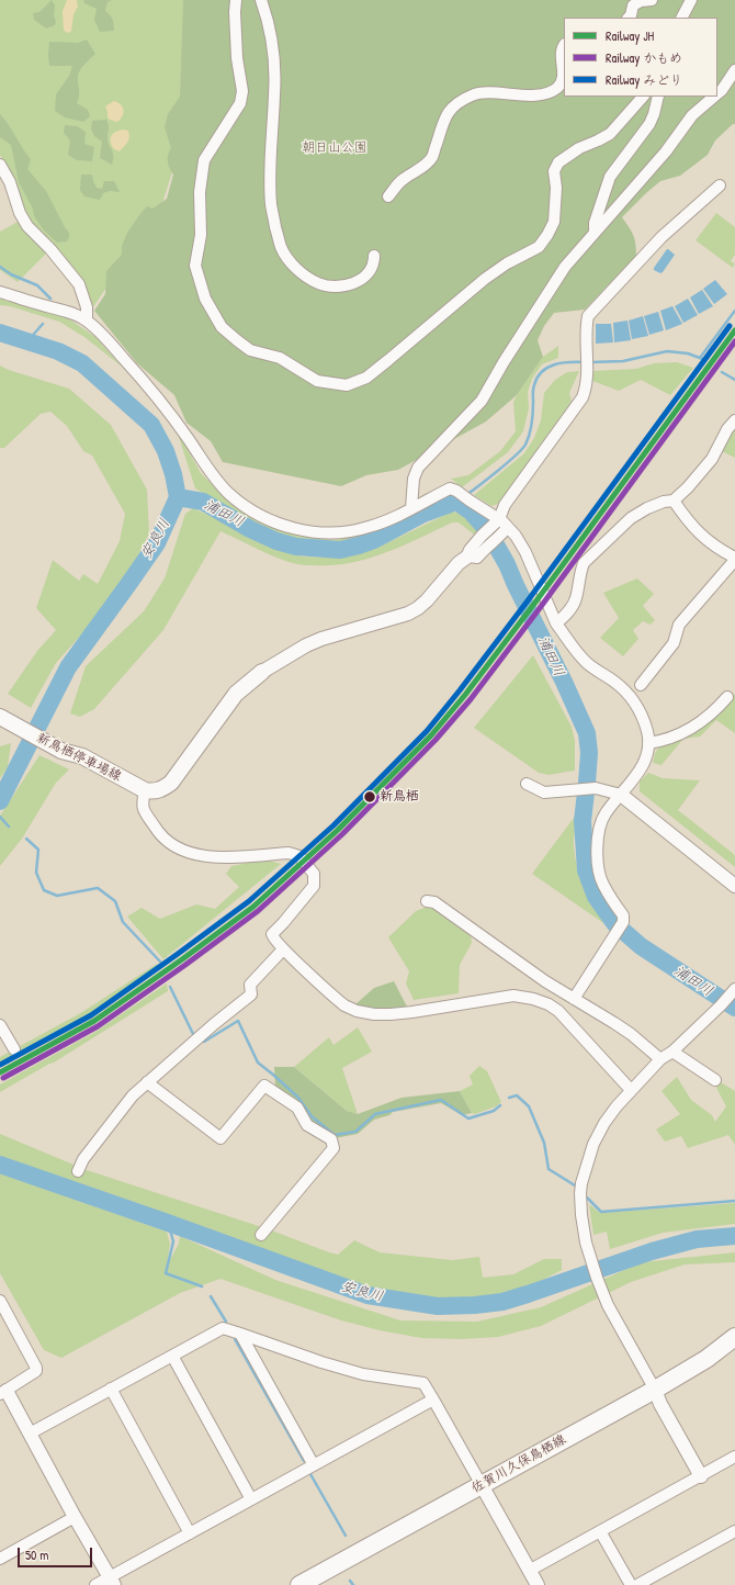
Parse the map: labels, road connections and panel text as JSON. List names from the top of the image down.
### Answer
{
  "streets": {
    "main road": ["新鳥栖停車場線", "佐賀川久保鳥栖線"]
  },
  "water": ["浦田川", "安良川"],
  "parks": ["朝日山公園"],
  "places": ["新鳥栖"],
  "lines": ["rail line みどり", "rail line JH", "rail line かもめ"],
  "legend": ["Railway JH", "Railway かもめ", "Railway みどり"],
  "scale_bar": "50 m"
}
